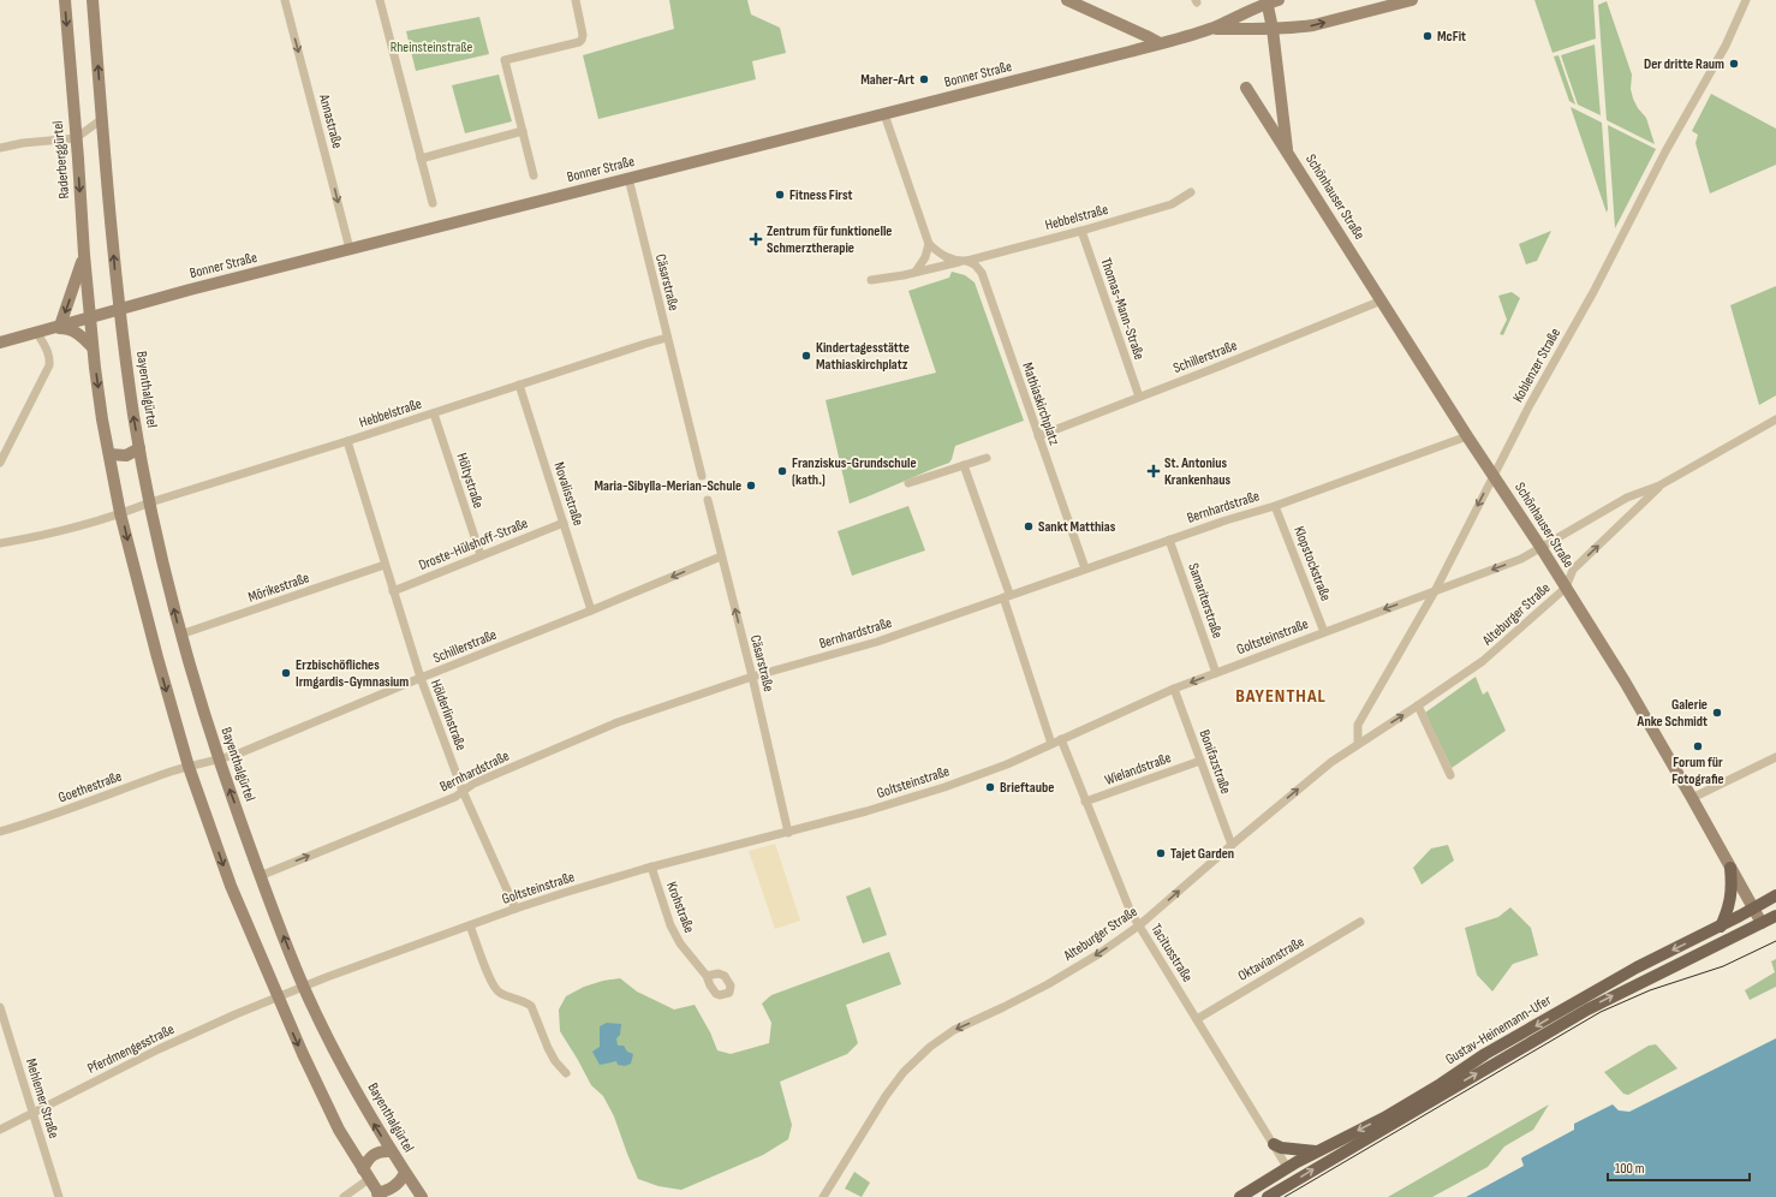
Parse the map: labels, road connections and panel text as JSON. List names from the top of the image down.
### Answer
{
  "streets": {
    "main road": [
      "Bonner Straße",
      "Raderberggürtel",
      "Schönhauser Straße",
      "Bayenthalgürtel",
      "Gustav-Heinemann-Ufer"
    ],
    "street": [
      "Annastraße",
      "Hebbelstraße",
      "Cäsarstraße",
      "Thomas-Mann-Straße",
      "Schillerstraße",
      "Koblenzer Straße",
      "Mathiaskirchplatz",
      "Höltystraße",
      "Novalisstraße",
      "Bernhardstraße",
      "Droste-Hülshoff-Straße",
      "Klopstockstraße",
      "Mörikestraße",
      "Samariterstraße",
      "Alteburger Straße",
      "Goltsteinstraße",
      "Hölderlinstraße",
      "Bonifazstraße",
      "Wielandstraße",
      "Goethestraße",
      "Krohstraße",
      "Tacitusstraße",
      "Oktavianstraße",
      "Pferdmengesstraße",
      "Mehlemer Straße"
    ]
  },
  "crossings": [
    ["Bonner Straße", "Annastraße"],
    ["Bonner Straße", "Raderberggürtel"],
    ["Bonner Straße", "Schönhauser Straße"],
    ["Bonner Straße", "Cäsarstraße"],
    ["Bonner Straße", "Bayenthalgürtel"],
    ["Schönhauser Straße", "Schillerstraße"],
    ["Schönhauser Straße", "Koblenzer Straße"],
    ["Schönhauser Straße", "Bernhardstraße"],
    ["Schönhauser Straße", "Alteburger Straße"],
    ["Schönhauser Straße", "Goltsteinstraße"],
    ["Schönhauser Straße", "Gustav-Heinemann-Ufer"],
    ["Hebbelstraße", "Cäsarstraße"],
    ["Hebbelstraße", "Thomas-Mann-Straße"],
    ["Hebbelstraße", "Bayenthalgürtel"],
    ["Hebbelstraße", "Mathiaskirchplatz"],
    ["Hebbelstraße", "Höltystraße"],
    ["Hebbelstraße", "Novalisstraße"],
    ["Hebbelstraße", "Hölderlinstraße"],
    ["Cäsarstraße", "Schillerstraße"],
    ["Cäsarstraße", "Bernhardstraße"],
    ["Cäsarstraße", "Goltsteinstraße"],
    ["Thomas-Mann-Straße", "Schillerstraße"],
    ["Schillerstraße", "Bayenthalgürtel"],
    ["Schillerstraße", "Mathiaskirchplatz"],
    ["Schillerstraße", "Novalisstraße"],
    ["Schillerstraße", "Hölderlinstraße"],
    ["Schillerstraße", "Goethestraße"],
    ["Koblenzer Straße", "Alteburger Straße"],
    ["Koblenzer Straße", "Goltsteinstraße"],
    ["Bayenthalgürtel", "Bernhardstraße"],
    ["Bayenthalgürtel", "Mörikestraße"],
    ["Bayenthalgürtel", "Goltsteinstraße"],
    ["Mathiaskirchplatz", "Bernhardstraße"],
    ["Höltystraße", "Droste-Hülshoff-Straße"],
    ["Novalisstraße", "Droste-Hülshoff-Straße"],
    ["Bernhardstraße", "Klopstockstraße"],
    ["Bernhardstraße", "Samariterstraße"],
    ["Bernhardstraße", "Hölderlinstraße"],
    ["Droste-Hülshoff-Straße", "Hölderlinstraße"],
    ["Klopstockstraße", "Goltsteinstraße"],
    ["Mörikestraße", "Hölderlinstraße"],
    ["Samariterstraße", "Goltsteinstraße"],
    ["Alteburger Straße", "Goltsteinstraße"],
    ["Alteburger Straße", "Bonifazstraße"],
    ["Alteburger Straße", "Tacitusstraße"],
    ["Goltsteinstraße", "Hölderlinstraße"],
    ["Goltsteinstraße", "Bonifazstraße"],
    ["Goltsteinstraße", "Krohstraße"],
    ["Goltsteinstraße", "Tacitusstraße"],
    ["Goltsteinstraße", "Pferdmengesstraße"],
    ["Bonifazstraße", "Wielandstraße"],
    ["Wielandstraße", "Tacitusstraße"],
    ["Tacitusstraße", "Oktavianstraße"],
    ["Tacitusstraße", "Gustav-Heinemann-Ufer"],
    ["Pferdmengesstraße", "Mehlemer Straße"]
  ],
  "one_way": ["Annastraße"],
  "districts": ["BAYENTHAL"],
  "parks": ["Rheinsteinstraße"],
  "places": {
    "other": [
      "McFit",
      "Der dritte Raum",
      "Maher-Art",
      "Fitness First",
      "Kindertagesstätte Mathiaskirchplatz",
      "Franziskus-Grundschule (kath.)",
      "Maria-Sibylla-Merian-Schule",
      "Sankt Matthias",
      "Erzbischöfliches Irmgardis-Gymnasium",
      "Galerie Anke Schmidt",
      "Forum für Fotografie",
      "Brieftaube",
      "Tajet Garden"
    ],
    "health": ["Zentrum für funktionelle Schmerztherapie", "St. Antonius Krankenhaus"]
  },
  "scale_bar": "100 m"
}
